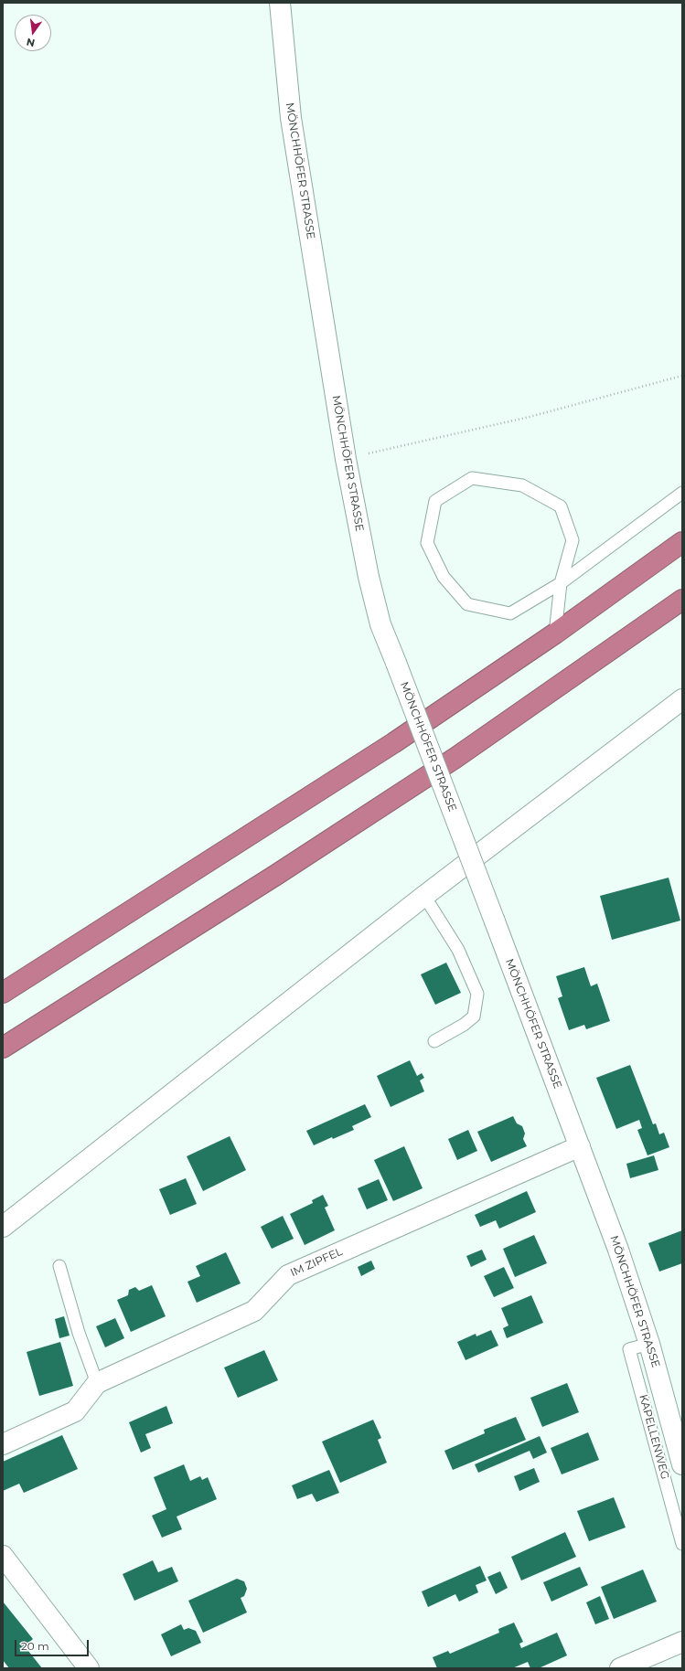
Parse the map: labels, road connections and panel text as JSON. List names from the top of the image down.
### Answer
{
  "streets": {
    "street": ["MÖNCHHÖFER STRASSE", "IM ZIPFEL"],
    "lane": ["KAPELLENWEG"]
  },
  "crossings": [
    ["MÖNCHHÖFER STRASSE", "IM ZIPFEL"],
    ["MÖNCHHÖFER STRASSE", "KAPELLENWEG"]
  ],
  "scale_bar": "20 m",
  "north": "bottom"
}
